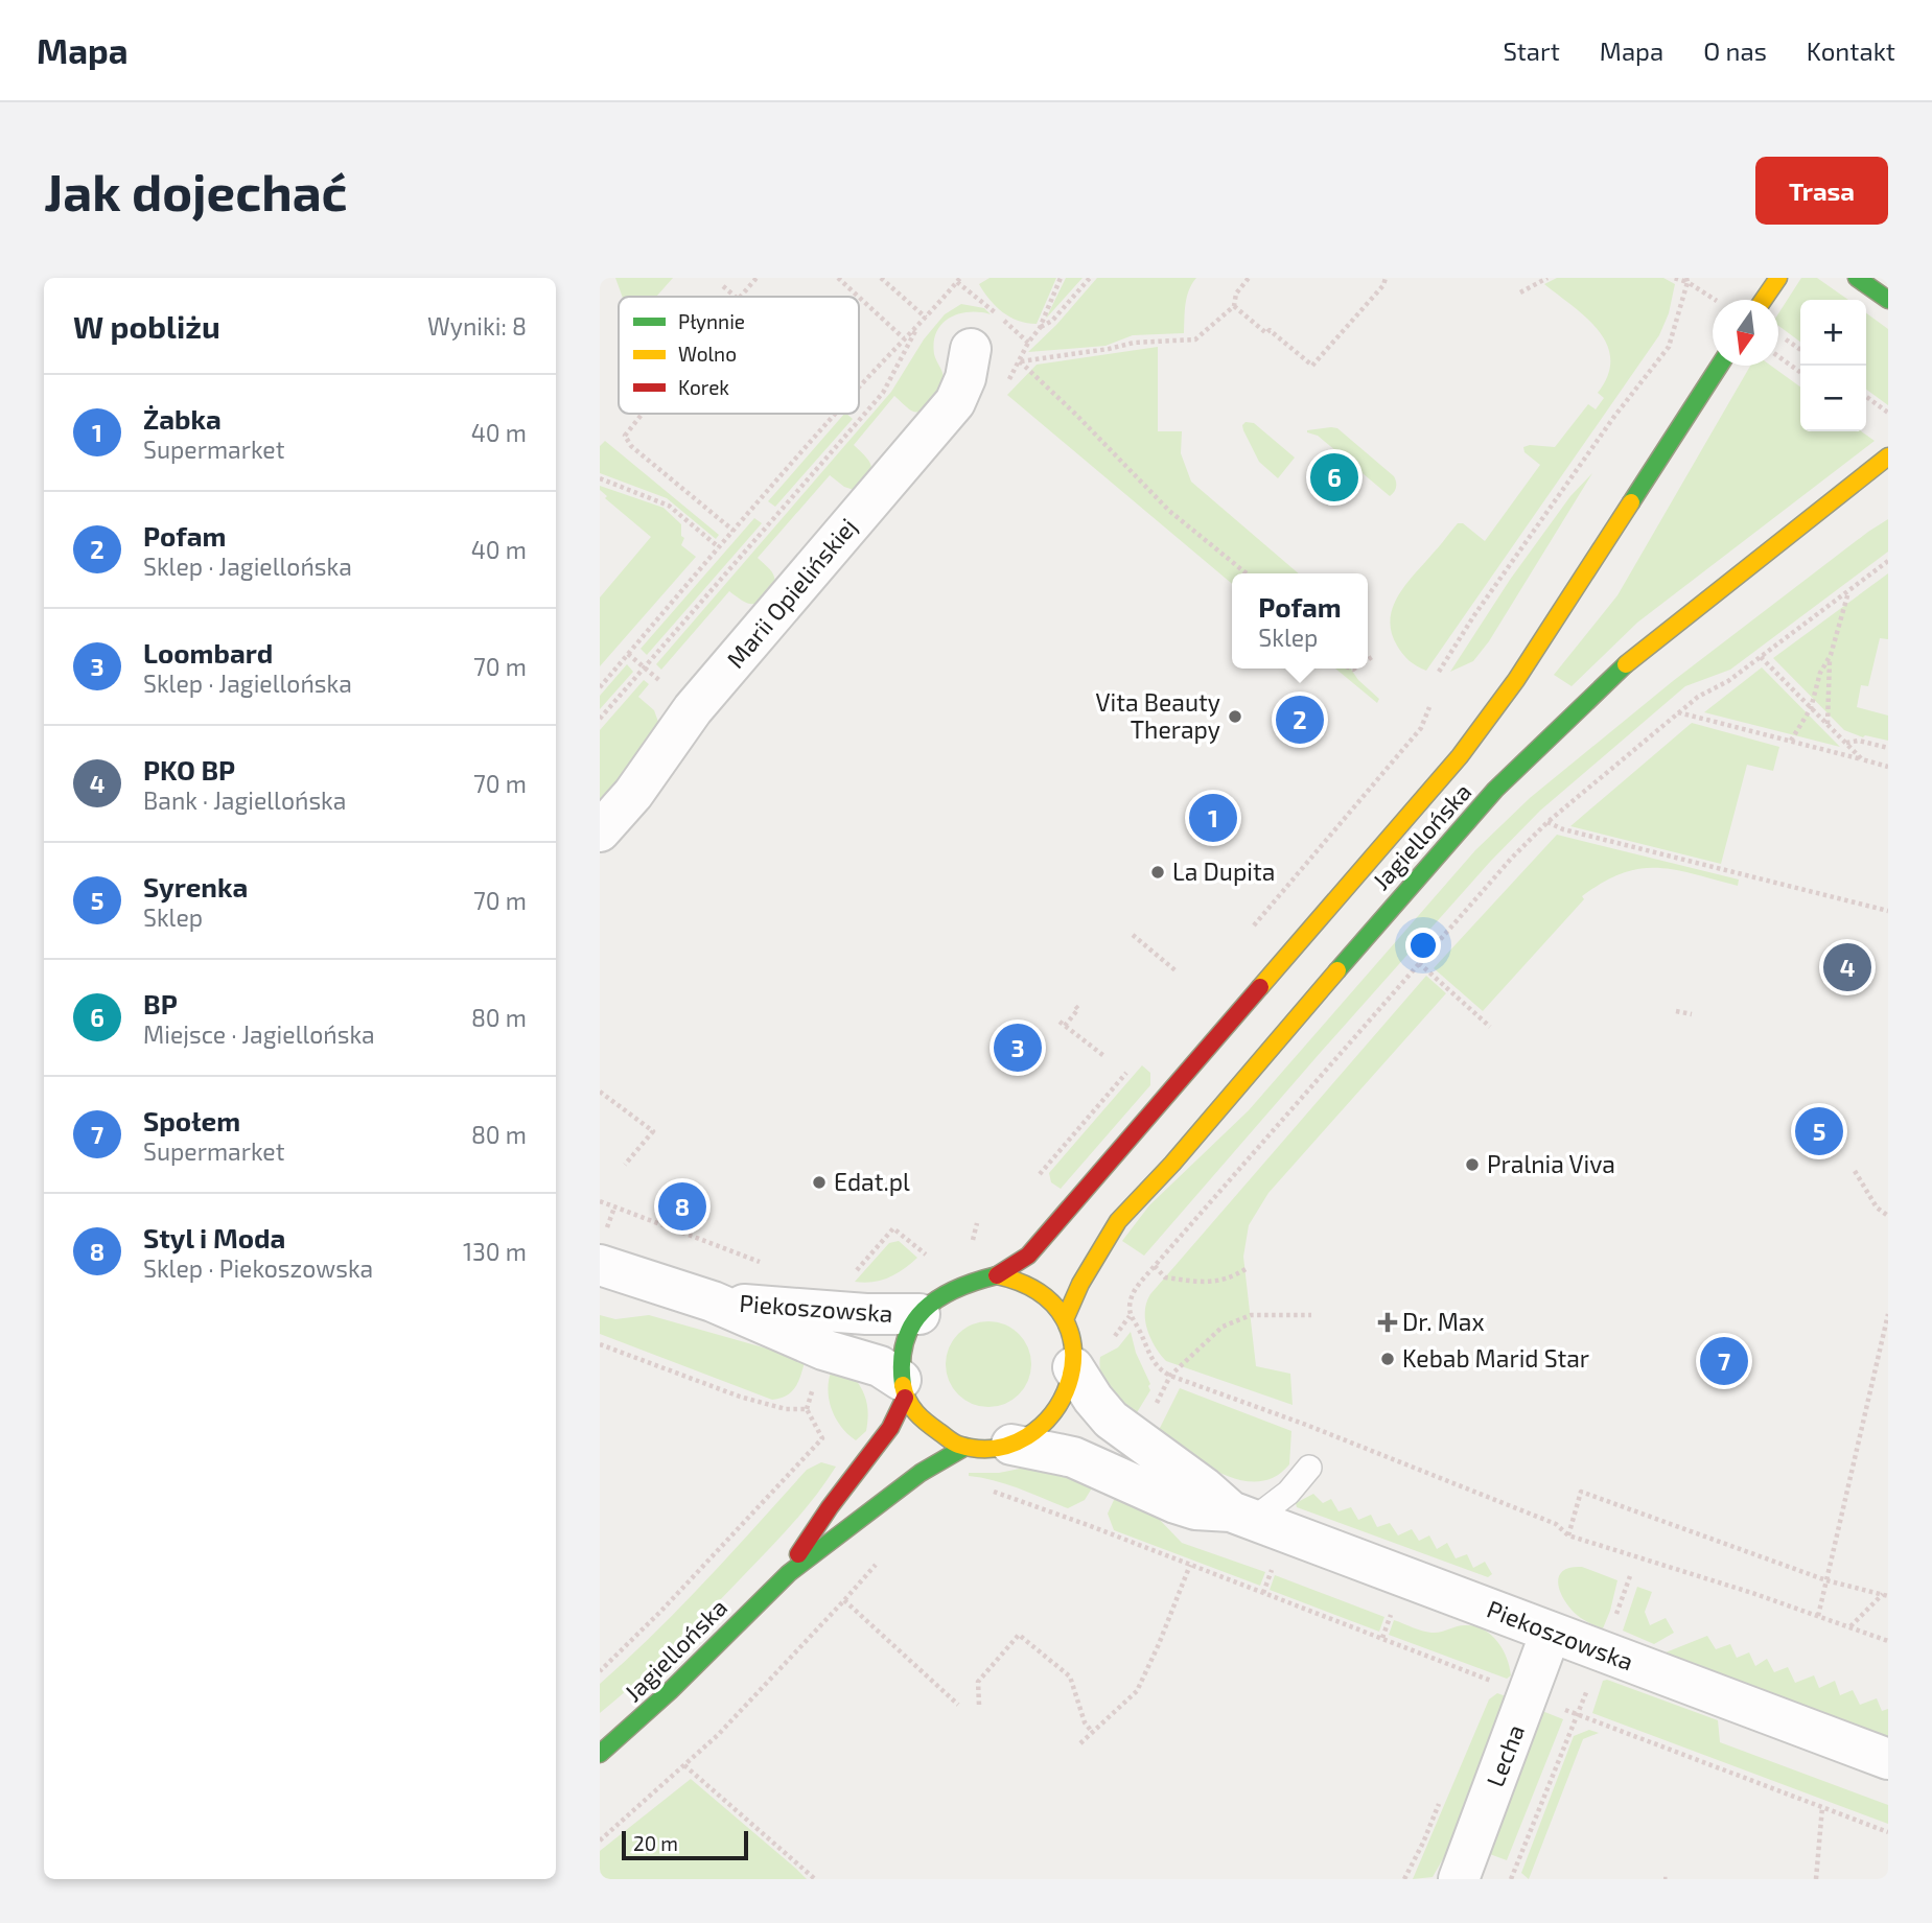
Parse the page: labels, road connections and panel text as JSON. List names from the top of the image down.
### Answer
{
  "streets": {
    "street": [
      "Marii Opielińskiej",
      "Jagiellońska",
      "Piekoszowska",
      "Lecha"
    ]
  },
  "crossings": [
    ["Jagiellońska", "Piekoszowska"],
    ["Piekoszowska", "Lecha"]
  ],
  "places": {
    "other": [
      "Vita Beauty Therapy",
      "La Dupita",
      "Pralnia Viva",
      "Edat.pl",
      "Kebab Marid Star"
    ],
    "health": ["Dr. Max"]
  },
  "legend": ["Płynnie", "Wolno", "Korek"],
  "scale_bar": "20 m",
  "north": "bottom",
  "page": {
    "header": "Mapa",
    "nav": [
      "Start",
      "Mapa",
      "O nas",
      "Kontakt"
    ],
    "buttons": "Trasa",
    "title": "Jak dojechać",
    "heading": ["W pobliżu", "Wyniki: 8"],
    "map_buttons": ["+", "−"],
    "list": [
      {
        "mark": "1",
        "name": "Żabka",
        "note": "Supermarket",
        "value": "40 m"
      },
      {
        "mark": "2",
        "name": "Pofam",
        "note": "Sklep · Jagiellońska",
        "value": "40 m"
      },
      {
        "mark": "3",
        "name": "Loombard",
        "note": "Sklep · Jagiellońska",
        "value": "70 m"
      },
      {
        "mark": "4",
        "name": "PKO BP",
        "note": "Bank · Jagiellońska",
        "value": "70 m"
      },
      {
        "mark": "5",
        "name": "Syrenka",
        "note": "Sklep",
        "value": "70 m"
      },
      {
        "mark": "6",
        "name": "BP",
        "note": "Miejsce · Jagiellońska",
        "value": "80 m"
      },
      {
        "mark": "7",
        "name": "Społem",
        "note": "Supermarket",
        "value": "80 m"
      },
      {
        "mark": "8",
        "name": "Styl i Moda",
        "note": "Sklep · Piekoszowska",
        "value": "130 m"
      }
    ],
    "pins": [
      "6",
      "2",
      "1",
      "4",
      "3",
      "5",
      "8",
      "7"
    ],
    "popup": ["Pofam", "Sklep"],
    "scale": "20 m"
  }
}
